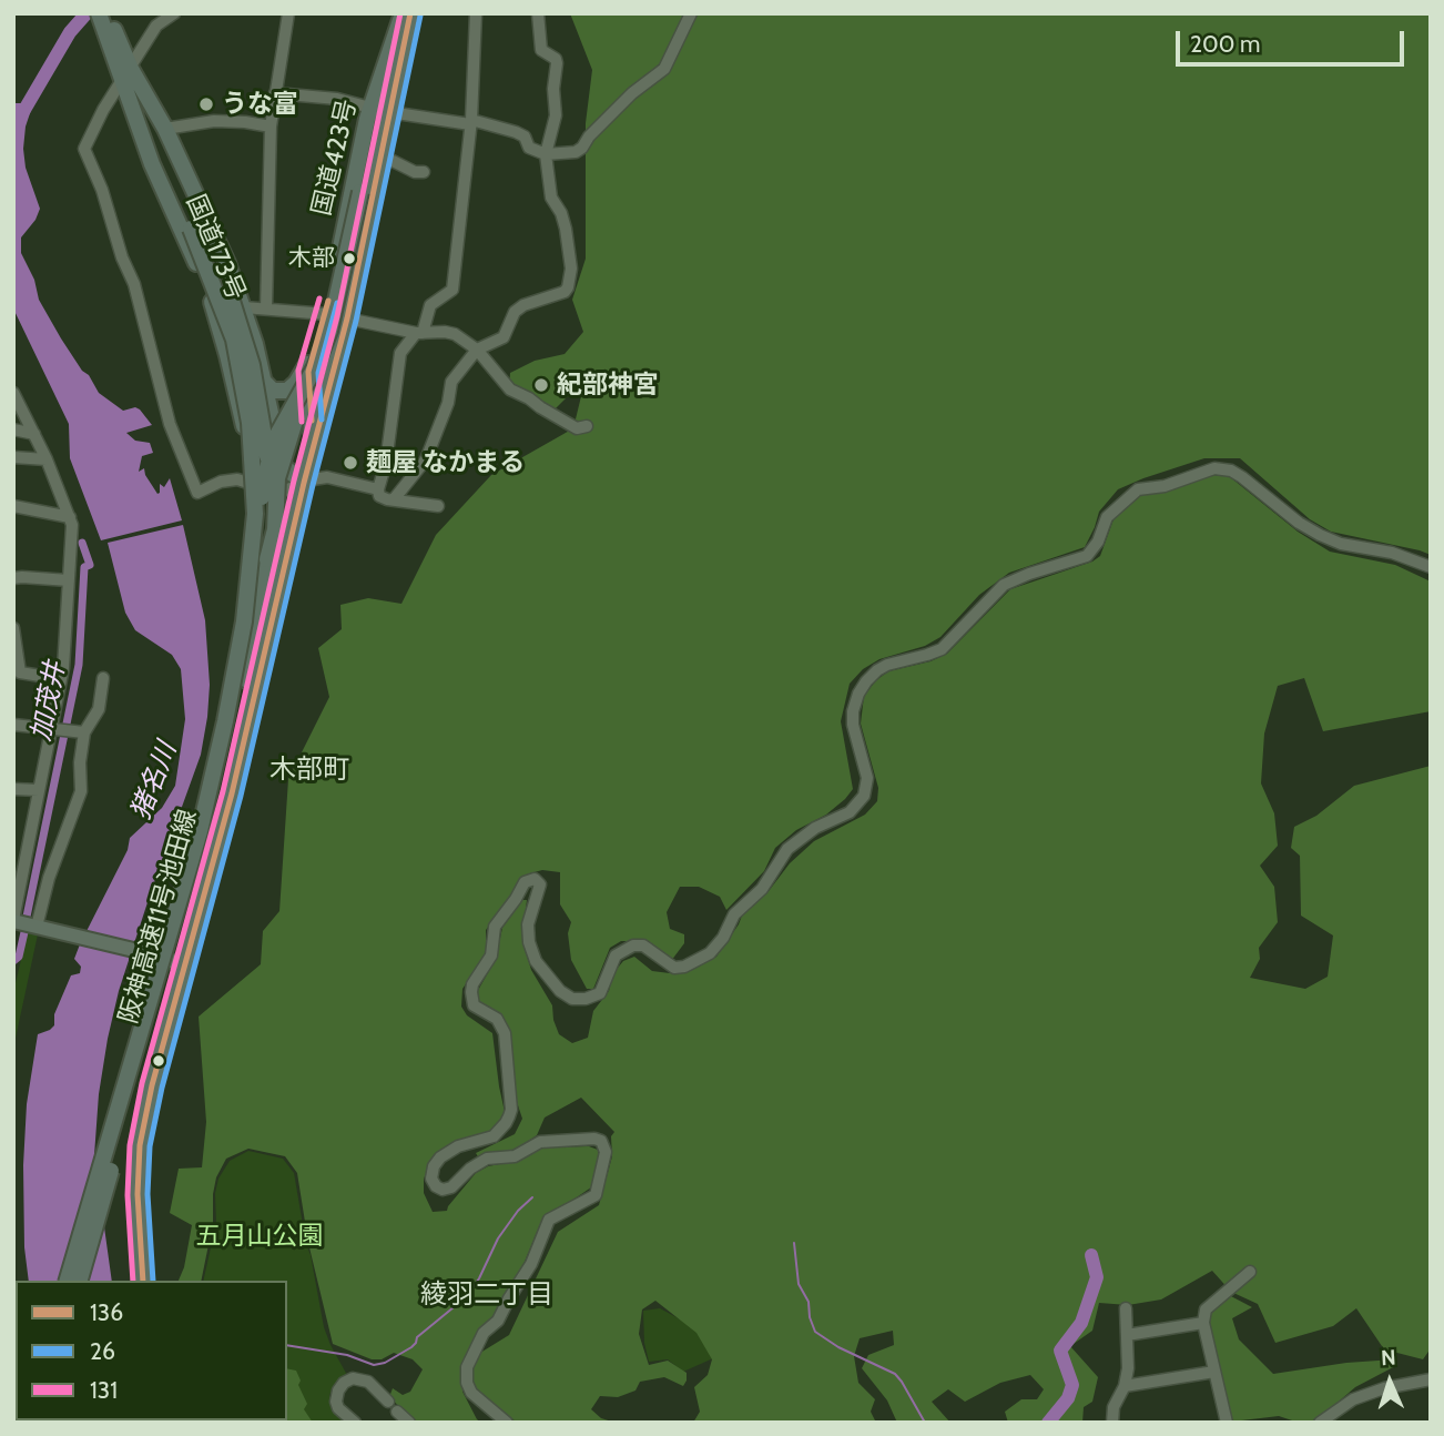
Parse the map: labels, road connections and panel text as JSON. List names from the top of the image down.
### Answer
{
  "streets": {
    "highway": ["国道423号", "国道173号", "阪神高速11号池田線"]
  },
  "crossings": [
    ["国道423号", "国道173号"]
  ],
  "districts": ["木部町", "綾羽二丁目"],
  "water": ["加茂井", "猪名川"],
  "parks": ["五月山公園"],
  "places": [
    "うな富",
    "木部",
    "紀部神宮",
    "麺屋 なかまる"
  ],
  "lines": ["transit line 136", "transit line 131", "transit line 26"],
  "legend": ["136", "26", "131"],
  "scale_bar": "200 m",
  "north": "top"
}
